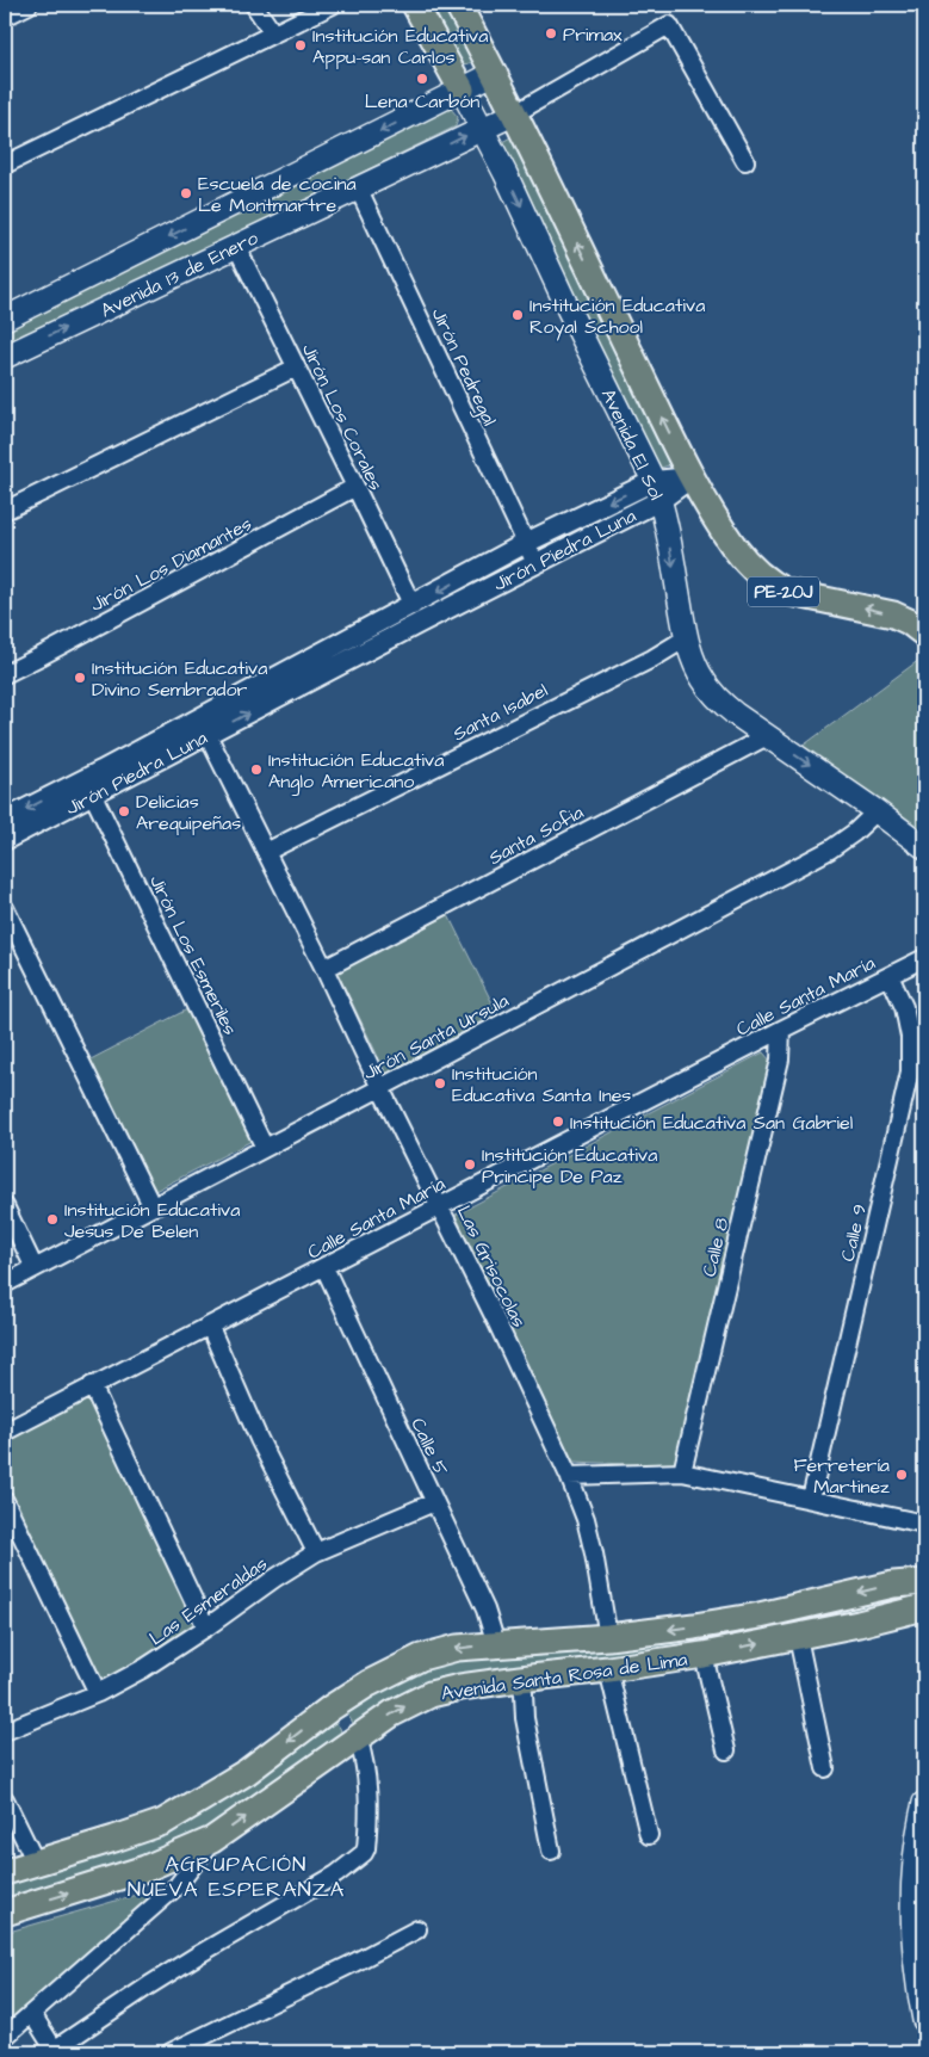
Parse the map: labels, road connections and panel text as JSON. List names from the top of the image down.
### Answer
{
  "streets": {
    "main road": [
      "Avenida 13 de Enero",
      "Avenida El Sol",
      "PE-20J",
      "Avenida Santa Rosa de Lima"
    ],
    "street": [
      "Jirón Pedregal",
      "Jirón Los Corales",
      "Jirón Piedra Luna",
      "Jirón Los Diamantes",
      "Santa Isabel",
      "Santa Sofia",
      "Jirón Los Esmeriles",
      "Calle Santa María",
      "Jirón Santa Ursula",
      "Calle 9",
      "Calle 8",
      "Las Grisocolas",
      "Calle 5",
      "Las Esmeraldas"
    ]
  },
  "crossings": [
    ["Avenida 13 de Enero", "Jirón Pedregal"],
    ["Avenida 13 de Enero", "Jirón Los Corales"],
    ["Avenida 13 de Enero", "Avenida El Sol"],
    ["Jirón Pedregal", "Jirón Piedra Luna"],
    ["Jirón Los Corales", "Jirón Piedra Luna"],
    ["Jirón Los Corales", "Jirón Los Diamantes"],
    ["Avenida El Sol", "Jirón Piedra Luna"],
    ["Avenida El Sol", "Santa Isabel"],
    ["Avenida El Sol", "Santa Sofia"],
    ["Avenida El Sol", "Jirón Santa Ursula"],
    ["Jirón Piedra Luna", "Jirón Los Esmeriles"],
    ["Jirón Piedra Luna", "Las Grisocolas"],
    ["Santa Isabel", "Las Grisocolas"],
    ["Santa Sofia", "Las Grisocolas"],
    ["Jirón Los Esmeriles", "Jirón Santa Ursula"],
    ["Calle Santa María", "Calle 9"],
    ["Calle Santa María", "Calle 8"],
    ["Calle Santa María", "Las Grisocolas"],
    ["Calle Santa María", "Calle 5"],
    ["Jirón Santa Ursula", "Las Grisocolas"],
    ["Las Grisocolas", "Avenida Santa Rosa de Lima"],
    ["Calle 5", "Las Esmeraldas"],
    ["Calle 5", "Avenida Santa Rosa de Lima"]
  ],
  "districts": ["AGRUPACIÓN NUEVA ESPERANZA"],
  "places": [
    "Primax",
    "Institución Educativa Appu-san Carlos",
    "Lena Carbón",
    "Escuela de cocina Le Montmartre",
    "Institución Educativa Royal School",
    "Institución Educativa Divino Sembrador",
    "Institución Educativa Anglo Americano",
    "Delicias Arequipeñas",
    "Institución Educativa Santa Ines",
    "Institución Educativa San Gabriel",
    "Institución Educativa Principe De Paz",
    "Institución Educativa Jesus De Belen",
    "Ferretería Martinez"
  ]
}
